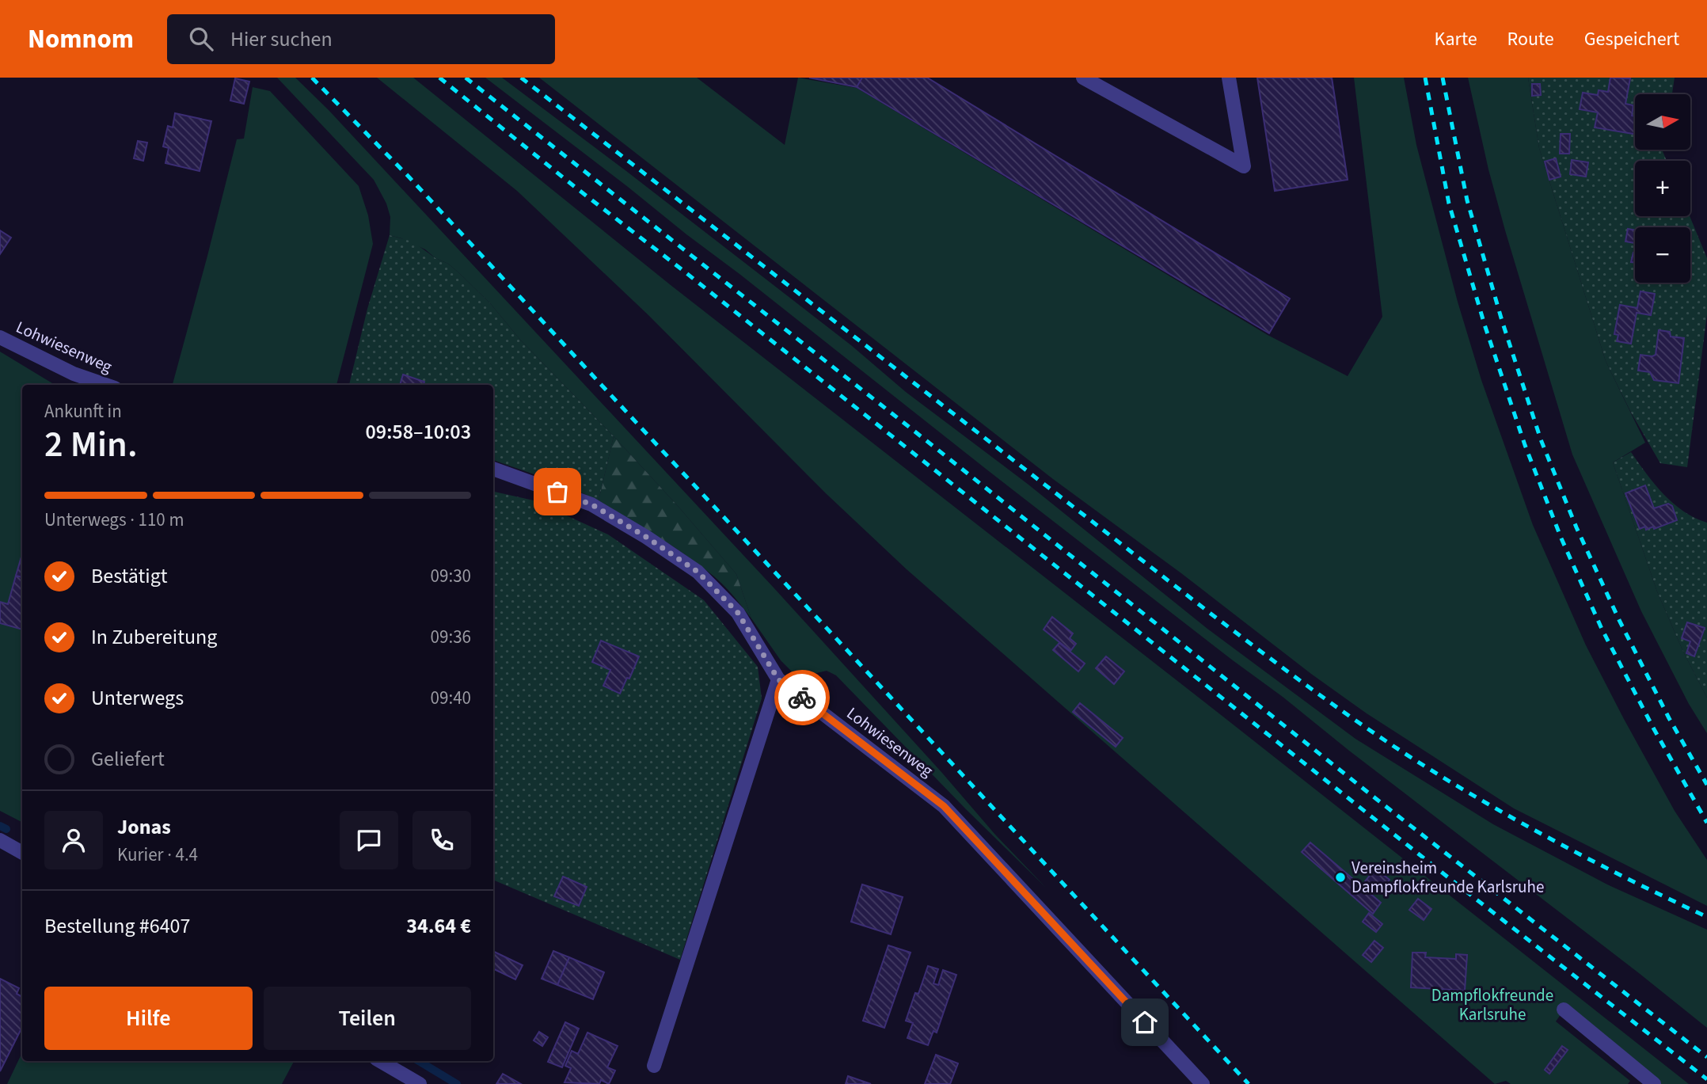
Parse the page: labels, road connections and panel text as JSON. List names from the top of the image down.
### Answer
{
  "streets": {
    "lane": ["Lohwiesenweg"]
  },
  "parks": ["Dampflokfreunde Karlsruhe"],
  "places": ["Vereinsheim Dampflokfreunde Karlsruhe"],
  "north": "right",
  "page": {
    "header": "Nomnom",
    "search": "Hier suchen",
    "nav": ["Karte", "Route", "Gespeichert"],
    "map_buttons": ["+", "−"],
    "heading": ["2 Min.", "Ankunft in", "09:58–10:03"],
    "panel": [
      "Jonas",
      "Kurier · 4.4",
      "Bestellung #6407",
      "34.64 €"
    ],
    "bar": "Unterwegs · 110 m",
    "list": [
      ["Bestätigt", "09:30"],
      ["In Zubereitung", "09:36"],
      ["Unterwegs", "09:40"],
      "Geliefert"
    ],
    "buttons": ["Hilfe", "Teilen"]
  }
}
